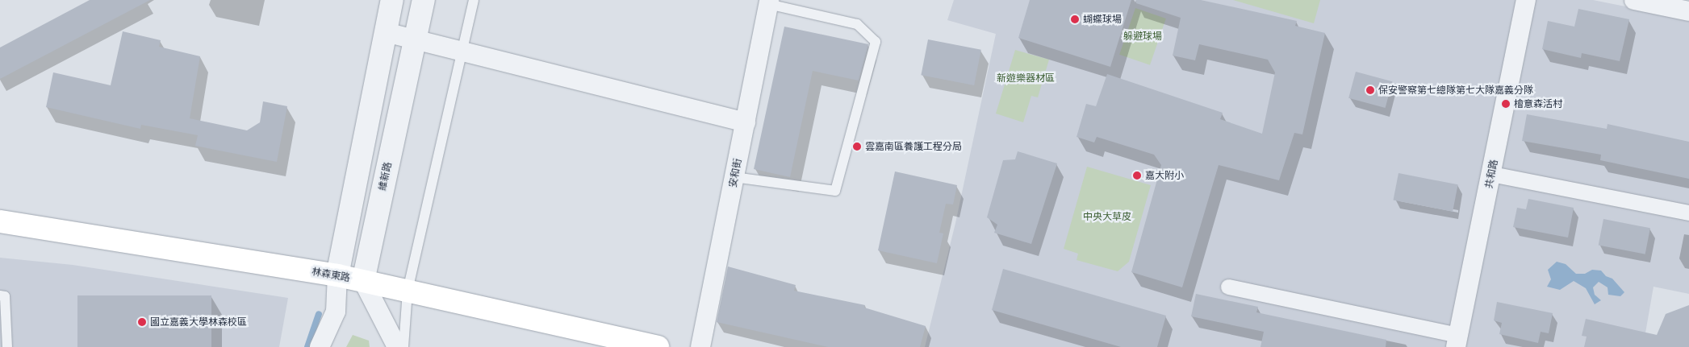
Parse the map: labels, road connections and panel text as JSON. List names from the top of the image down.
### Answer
{
  "streets": {
    "main road": ["林森東路"],
    "street": ["安和街", "共和路", "維新路"]
  },
  "crossings": [
    ["維新路", "林森東路"]
  ],
  "parks": ["躲避球場", "新遊樂器材區", "中央大草皮"],
  "places": [
    "蝴蝶球場",
    "保安警察第七總隊第七大隊嘉義分隊",
    "檜意森活村",
    "雲嘉南區養護工程分局",
    "嘉大附小",
    "國立嘉義大學林森校區"
  ]
}
